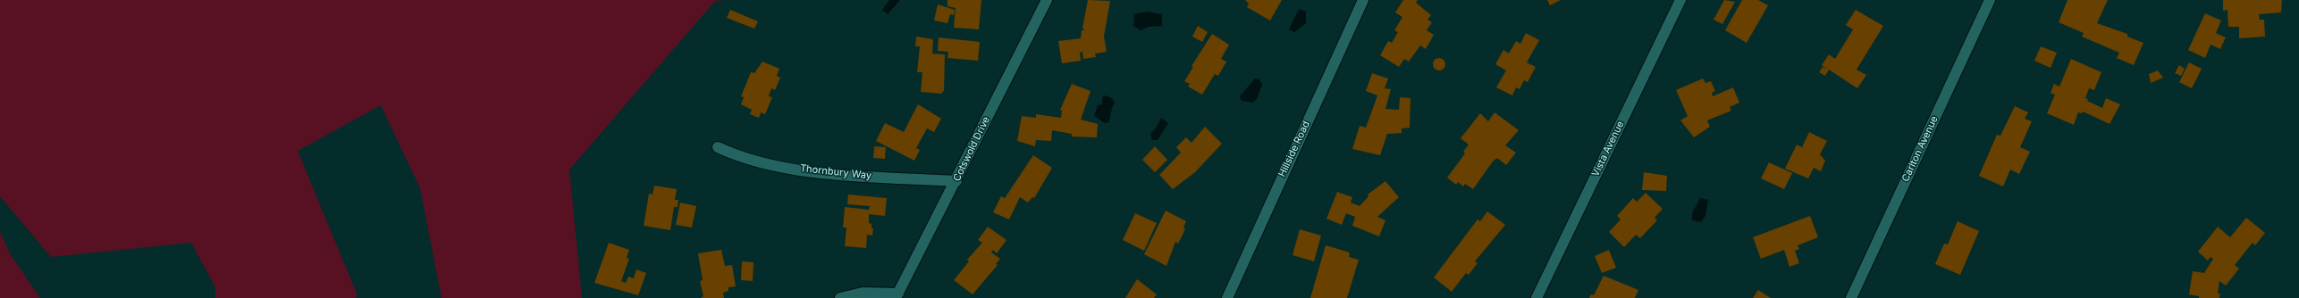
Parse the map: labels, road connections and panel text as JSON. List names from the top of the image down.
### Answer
{
  "streets": {
    "street": [
      "Cotswold Drive",
      "Hillside Road",
      "Vista Avenue",
      "Carlton Avenue",
      "Thornbury Way"
    ]
  },
  "crossings": [
    ["Cotswold Drive", "Thornbury Way"]
  ]
}
